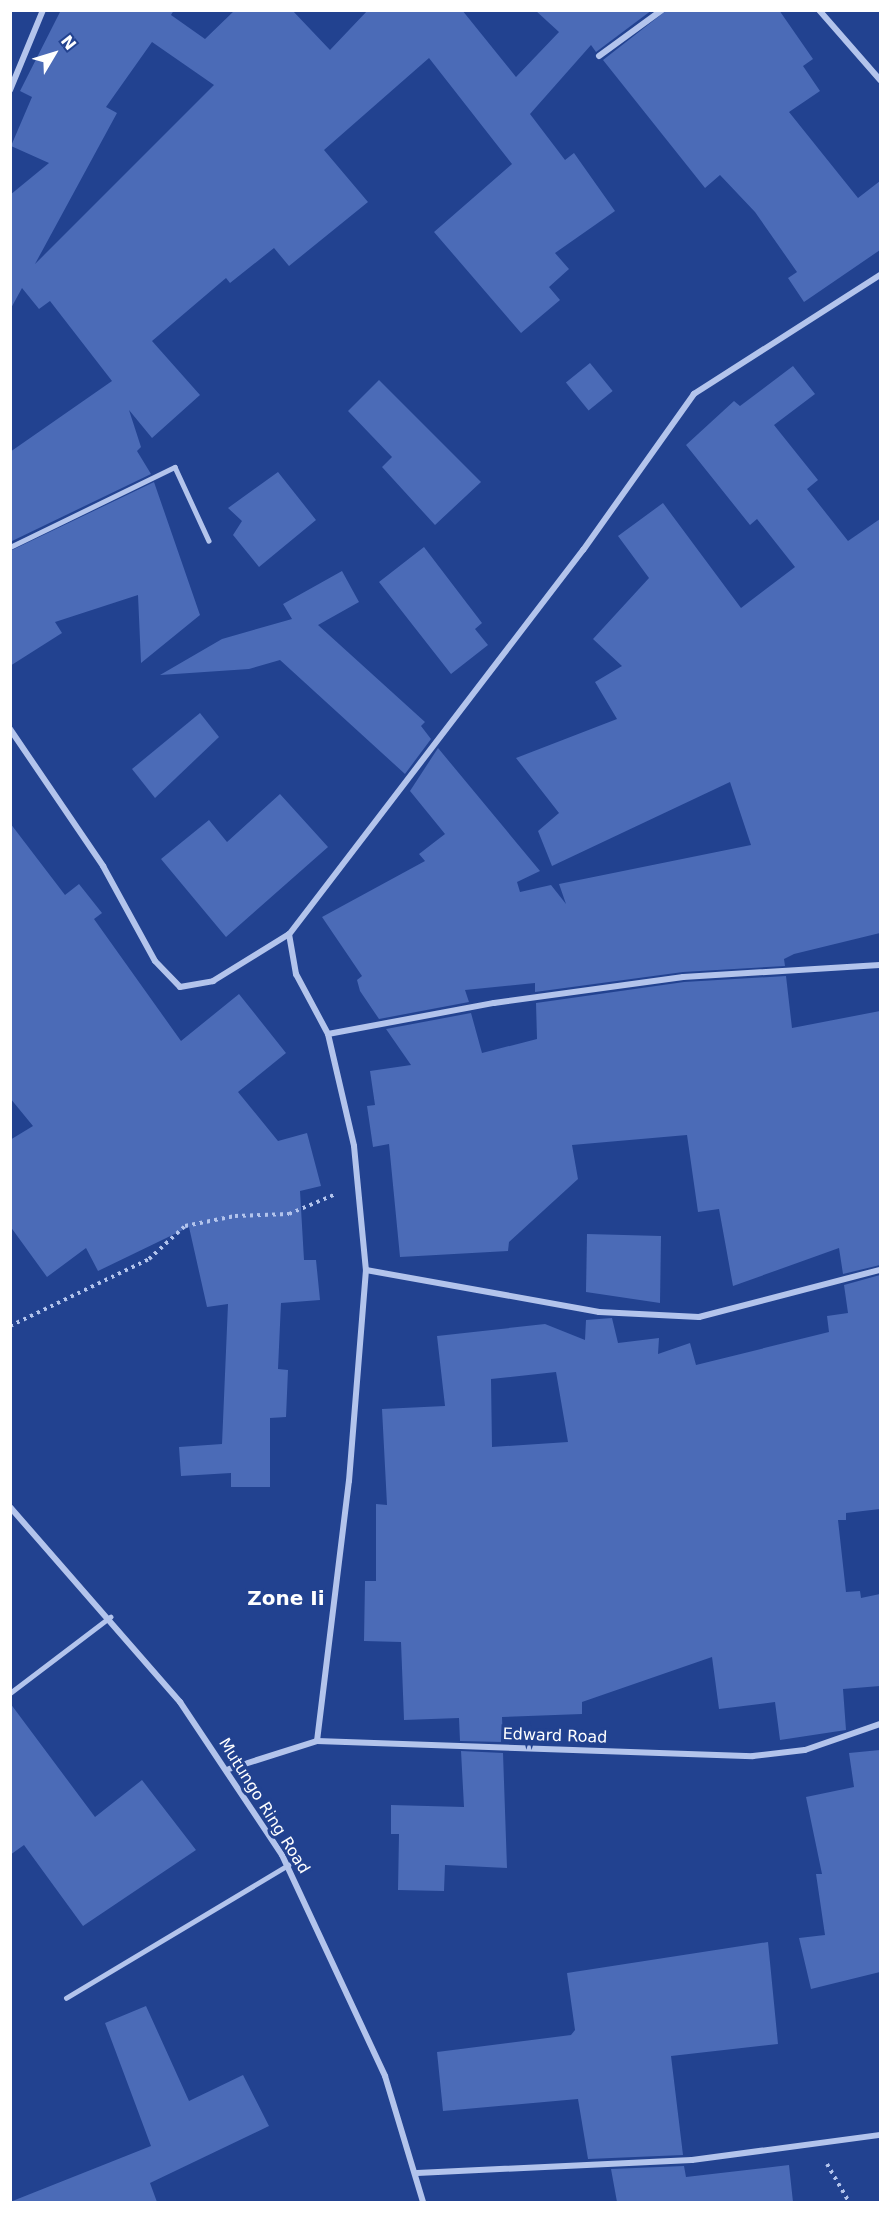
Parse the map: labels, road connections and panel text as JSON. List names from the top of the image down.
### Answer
{
  "streets": {
    "street": ["Edward Road", "Mutungo Ring Road"]
  },
  "crossings": [
    ["Edward Road", "Mutungo Ring Road"]
  ],
  "districts": ["Zone Ii"],
  "north": "top right"
}
